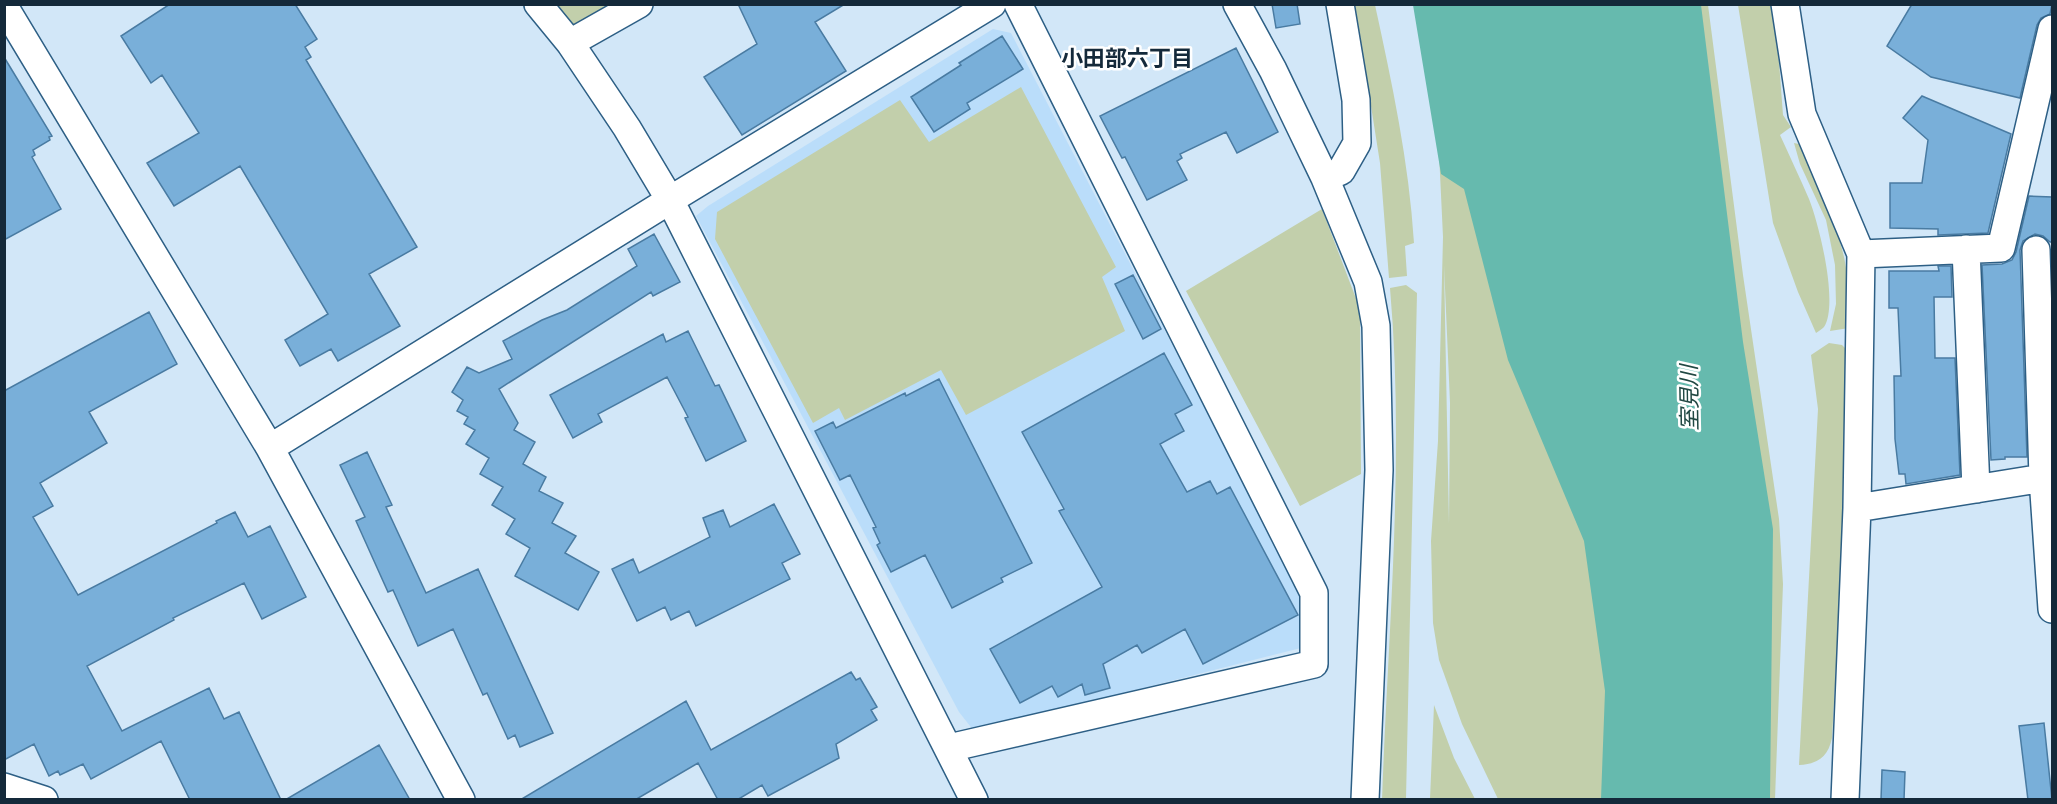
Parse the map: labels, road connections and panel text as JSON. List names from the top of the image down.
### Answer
{
  "districts": ["小田部六丁目"],
  "water": ["室見川"]
}
